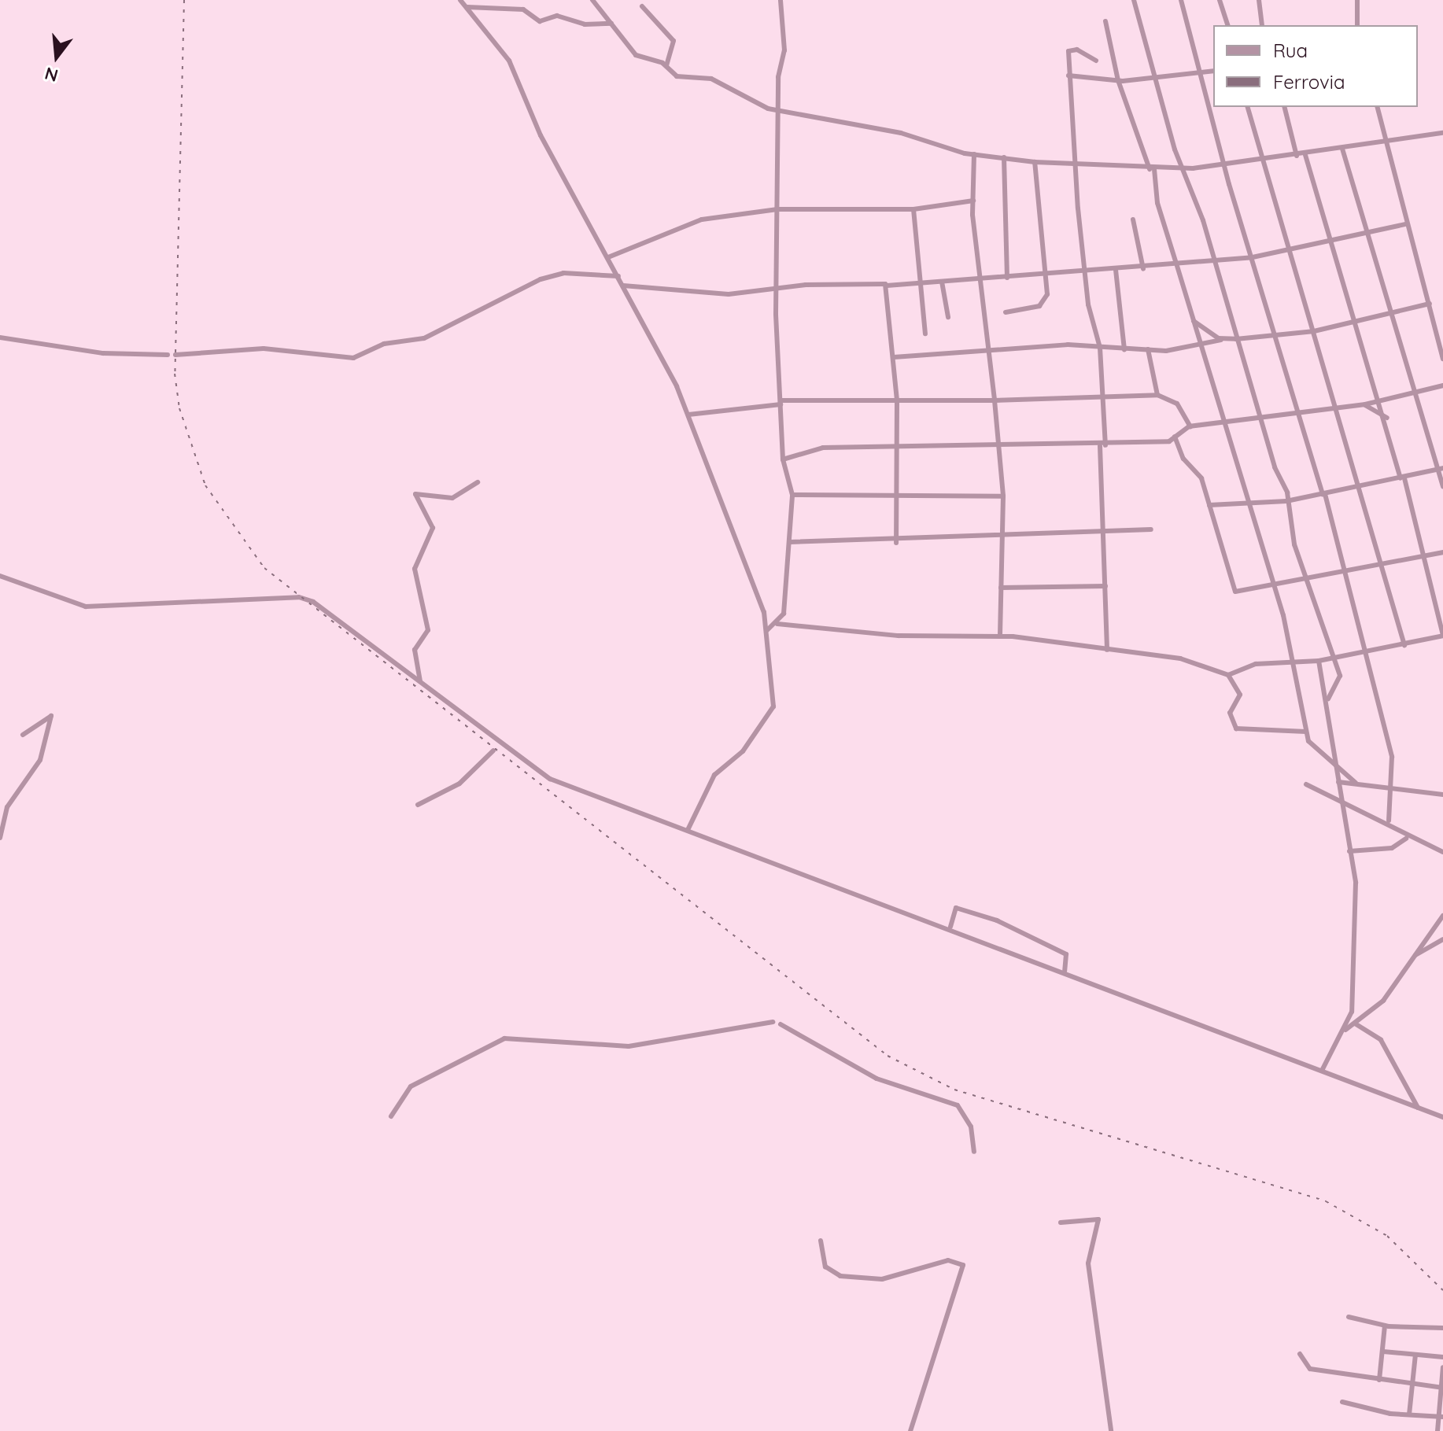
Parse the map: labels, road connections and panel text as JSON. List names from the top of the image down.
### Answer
{
  "legend": ["Rua", "Ferrovia"],
  "north": "bottom"
}
